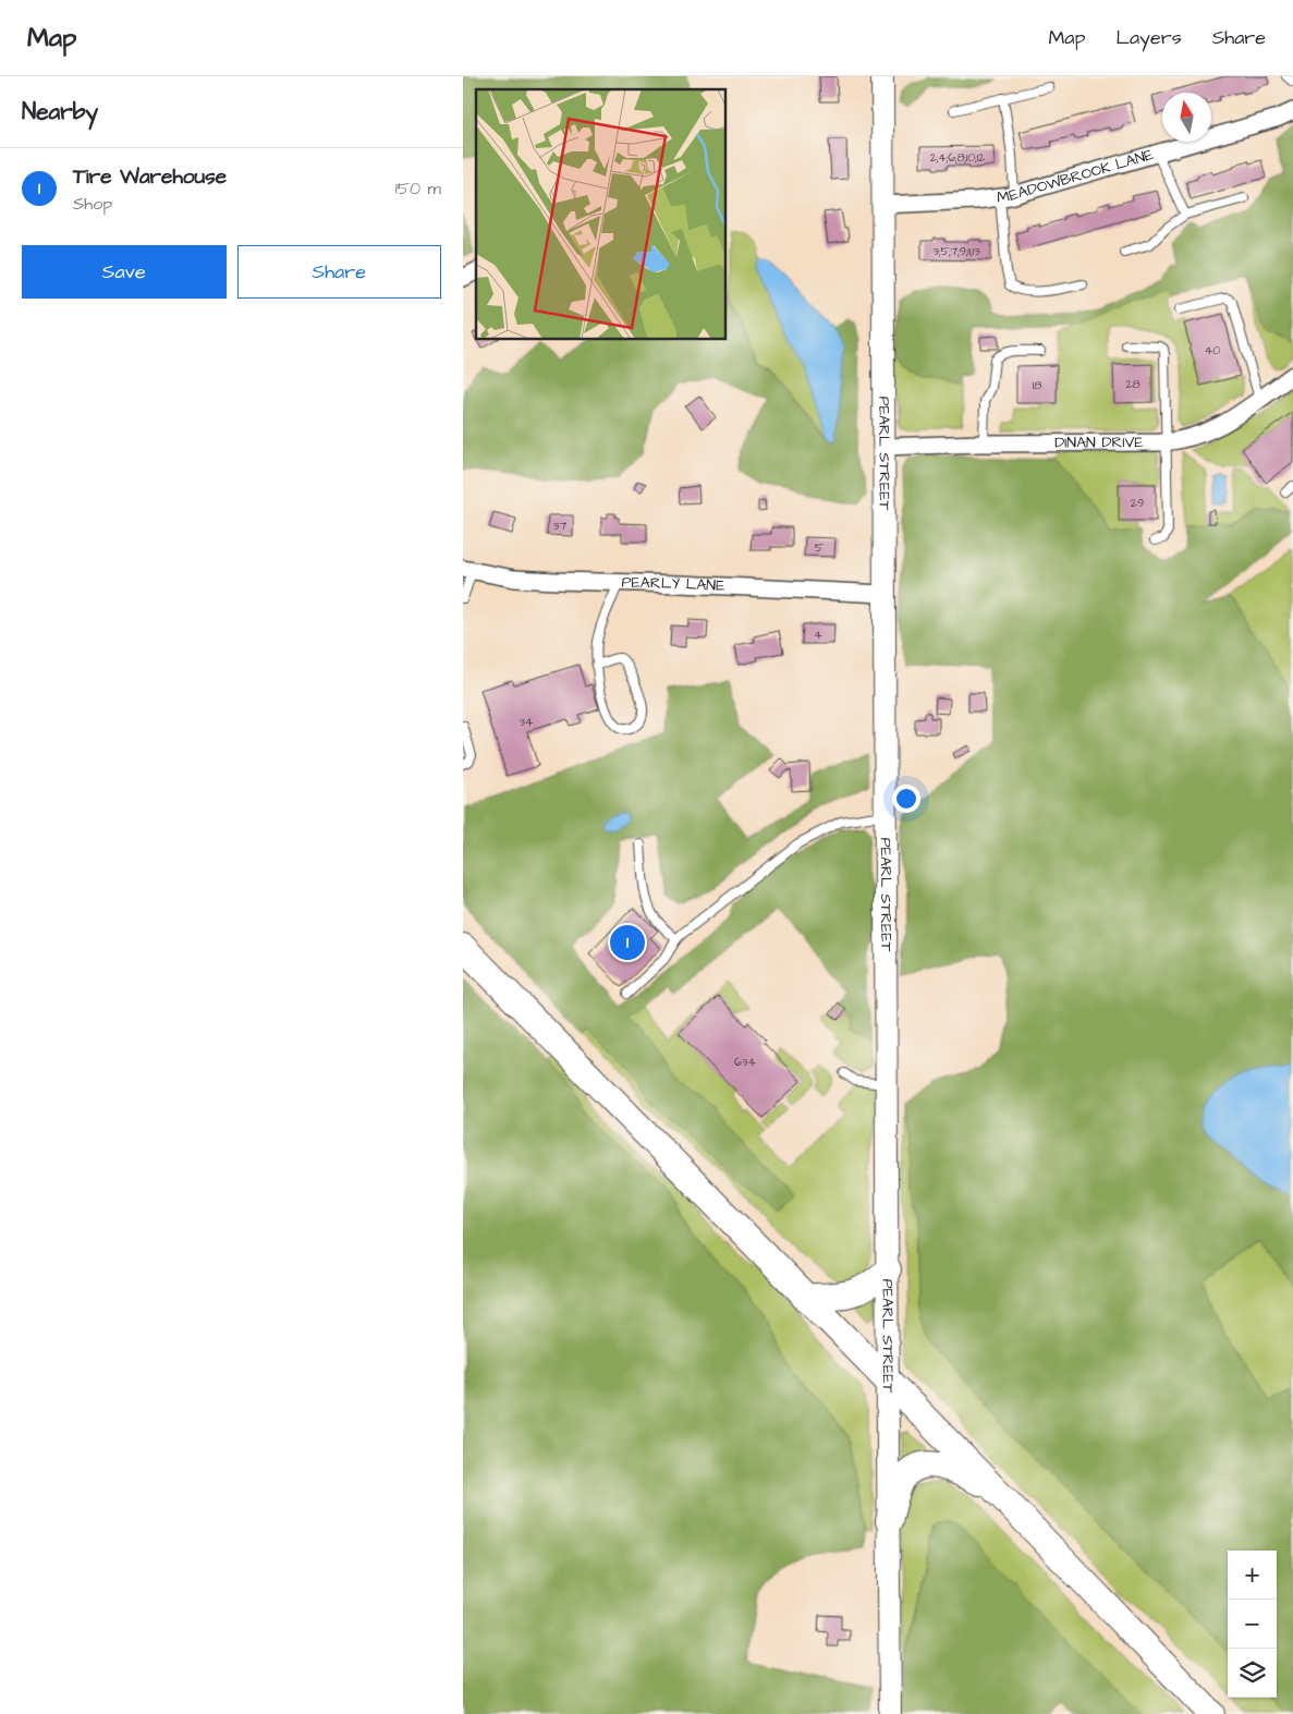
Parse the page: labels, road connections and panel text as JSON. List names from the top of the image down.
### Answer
{
  "streets": {
    "main road": ["PEARL STREET"],
    "street": ["MEADOWBROOK LANE", "DINAN DRIVE", "PEARLY LANE"]
  },
  "crossings": [
    ["MEADOWBROOK LANE", "PEARL STREET"],
    ["DINAN DRIVE", "PEARL STREET"],
    ["PEARL STREET", "PEARLY LANE"]
  ],
  "house_numbers": [
    "2;4;6;8;10;12",
    "3;5;7;9;11;13",
    "40",
    "28",
    "18",
    "29",
    "37",
    "5",
    "4",
    "34",
    "634"
  ],
  "north": "top",
  "page": {
    "header": "Map",
    "nav": ["Map", "Layers", "Share"],
    "heading": "Nearby",
    "list": [
      {
        "mark": "1",
        "name": "Tire Warehouse",
        "note": "Shop",
        "value": "150 m"
      }
    ],
    "buttons": ["Save", "Share"],
    "pins": "1",
    "map_buttons": ["+", "−"]
  }
}
